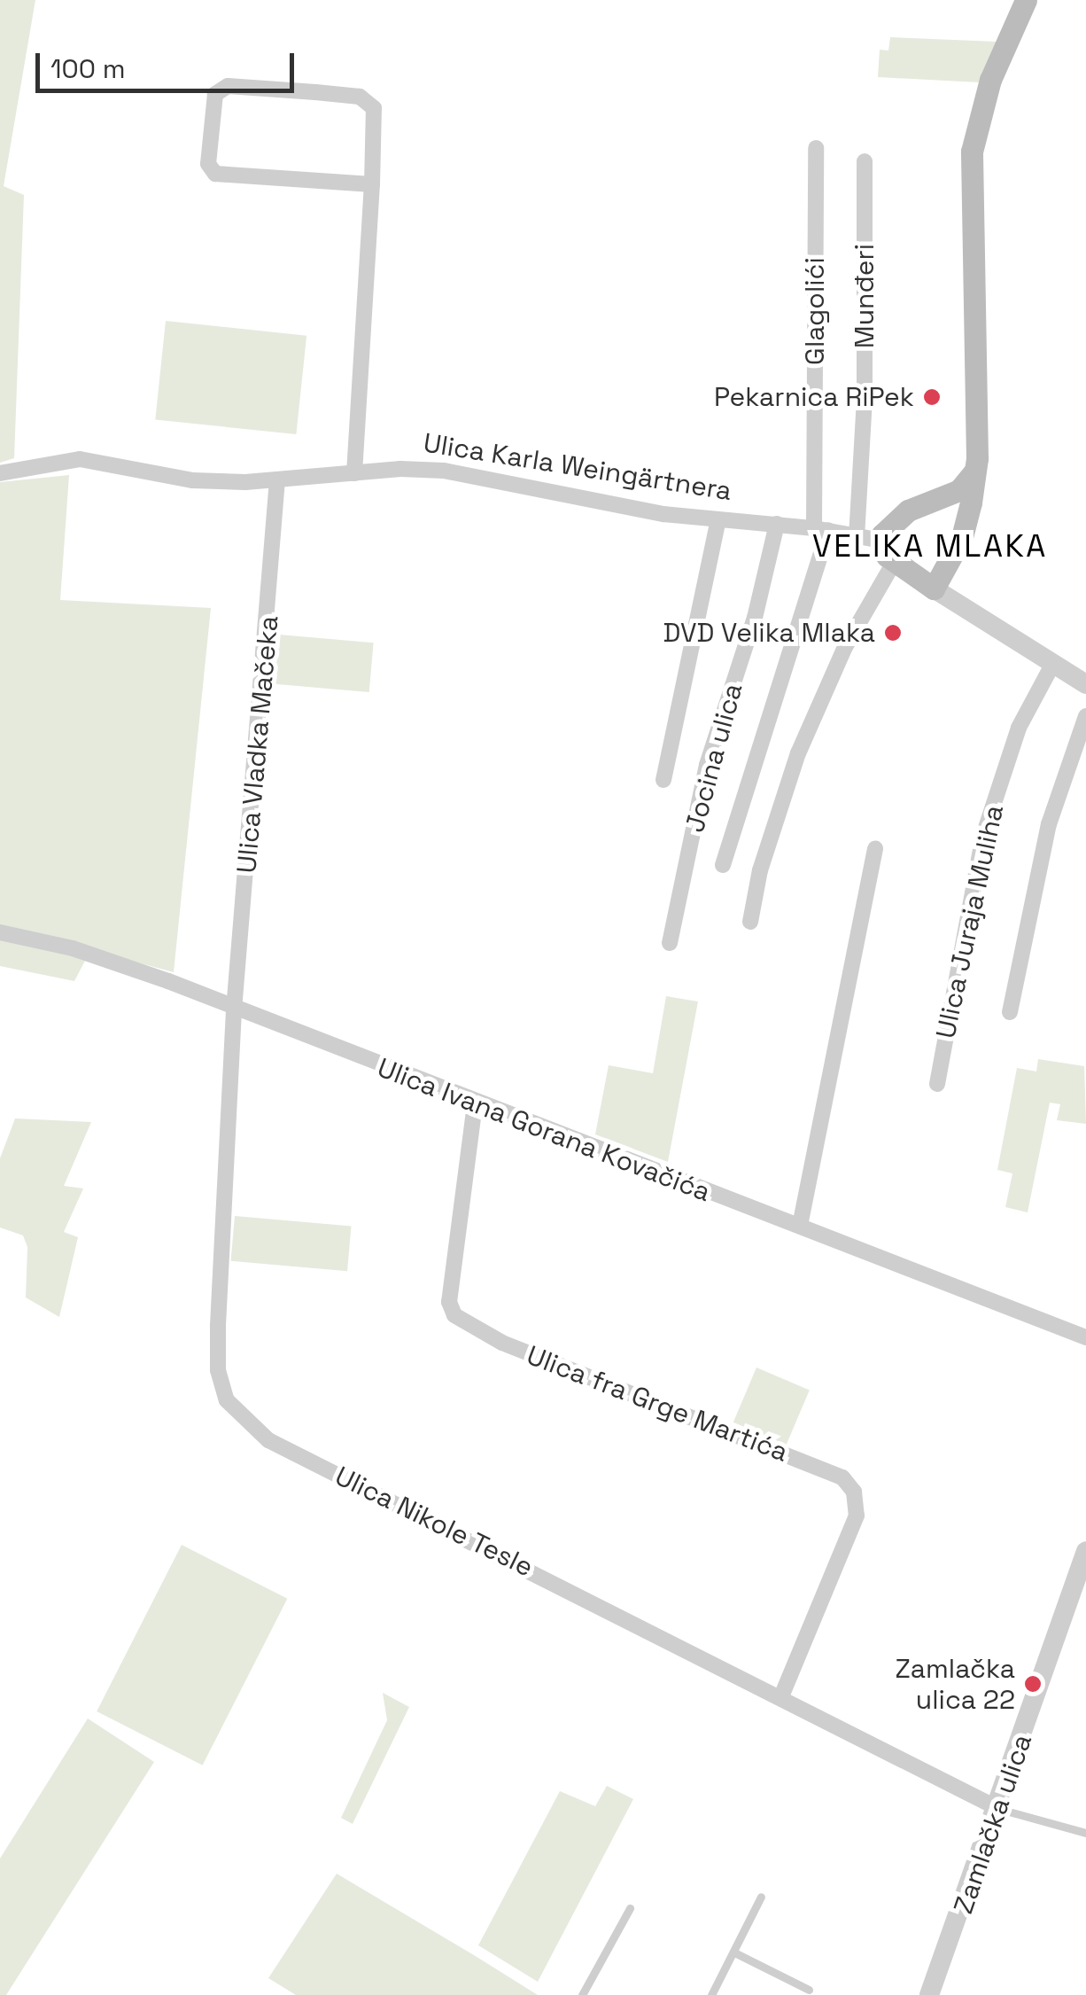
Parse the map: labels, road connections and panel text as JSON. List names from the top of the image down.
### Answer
{
  "streets": {
    "street": [
      "Munđeri",
      "Glagolići",
      "Ulica Karla Weingärtnera",
      "Ulica Vladka Mačeka",
      "Jocina ulica",
      "Ulica Juraja Muliha",
      "Ulica Ivana Gorana Kovačića",
      "Ulica fra Grge Martića",
      "Ulica Nikole Tesle",
      "Zamlačka ulica"
    ]
  },
  "crossings": [
    ["Munđeri", "Ulica Karla Weingärtnera"],
    ["Glagolići", "Ulica Karla Weingärtnera"],
    ["Ulica Karla Weingärtnera", "Ulica Vladka Mačeka"],
    ["Ulica Karla Weingärtnera", "Jocina ulica"],
    ["Ulica Vladka Mačeka", "Ulica Ivana Gorana Kovačića"],
    ["Ulica Vladka Mačeka", "Ulica Nikole Tesle"],
    ["Ulica Ivana Gorana Kovačića", "Ulica fra Grge Martića"],
    ["Ulica Ivana Gorana Kovačića", "Ulica Nikole Tesle"],
    ["Ulica fra Grge Martića", "Ulica Nikole Tesle"],
    ["Ulica Nikole Tesle", "Zamlačka ulica"]
  ],
  "districts": ["VELIKA MLAKA"],
  "places": ["Pekarnica RiPek", "DVD Velika Mlaka", "Zamlačka ulica 22"],
  "scale_bar": "100 m"
}
